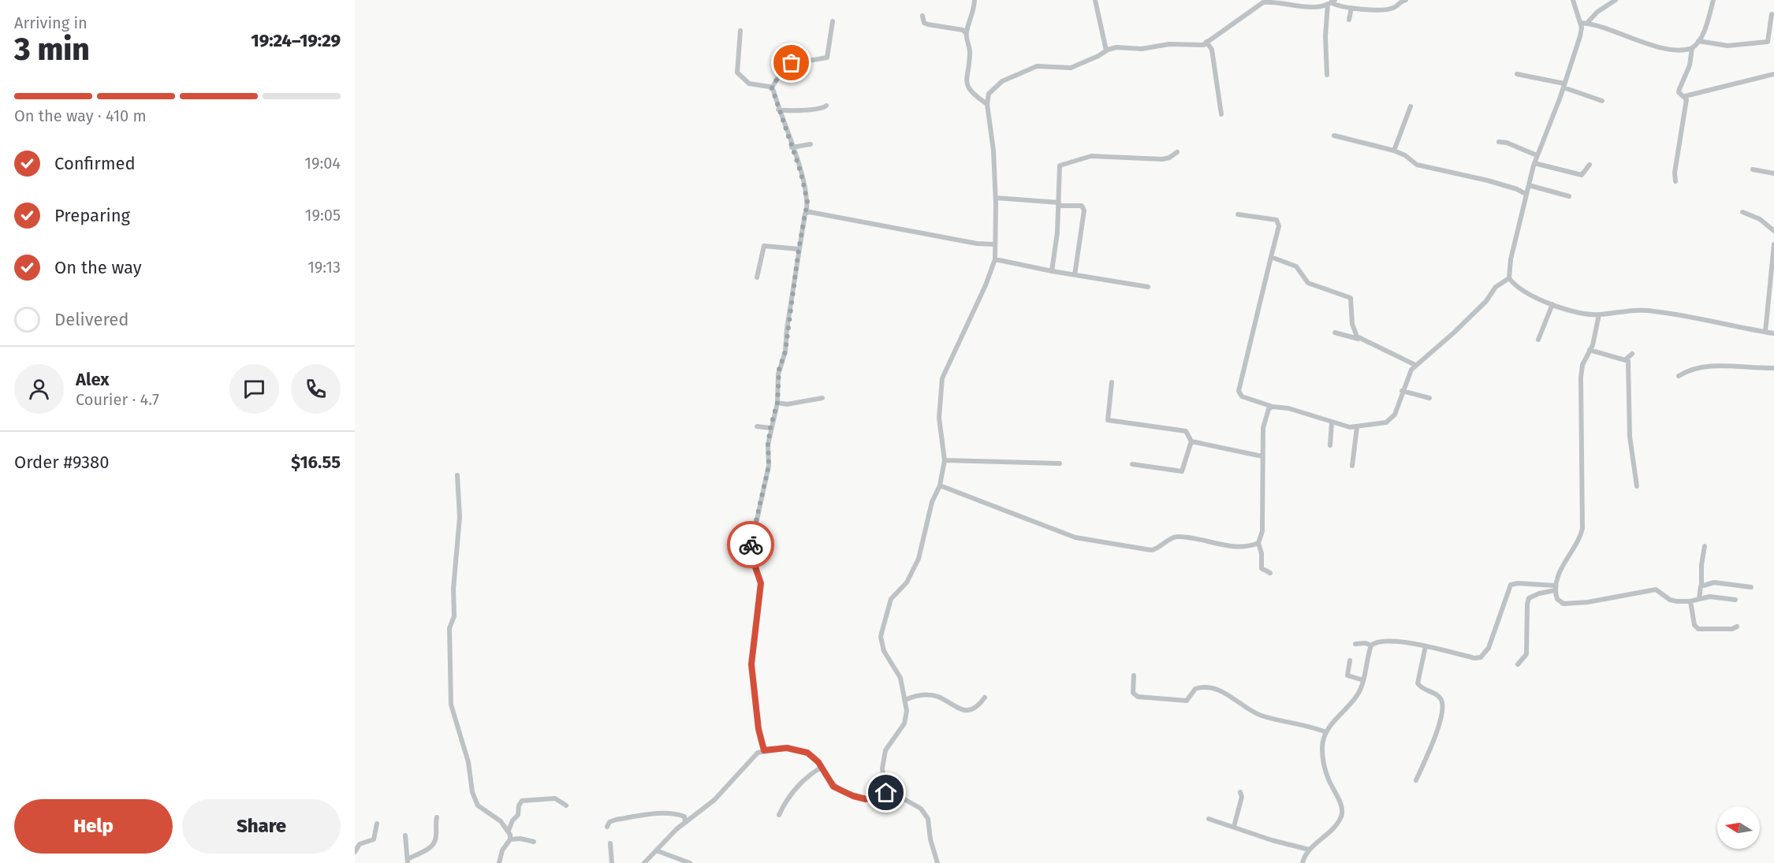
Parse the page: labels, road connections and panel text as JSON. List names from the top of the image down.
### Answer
{
  "north": "left",
  "page": {
    "heading": ["3 min", "Arriving in", "19:24–19:29"],
    "panel": [
      "Alex",
      "Courier · 4.7",
      "Order #9380",
      "$16.55"
    ],
    "bar": "On the way · 410 m",
    "list": [
      ["Confirmed", "19:04"],
      ["Preparing", "19:05"],
      ["On the way", "19:13"],
      "Delivered"
    ],
    "buttons": ["Help", "Share"]
  }
}
